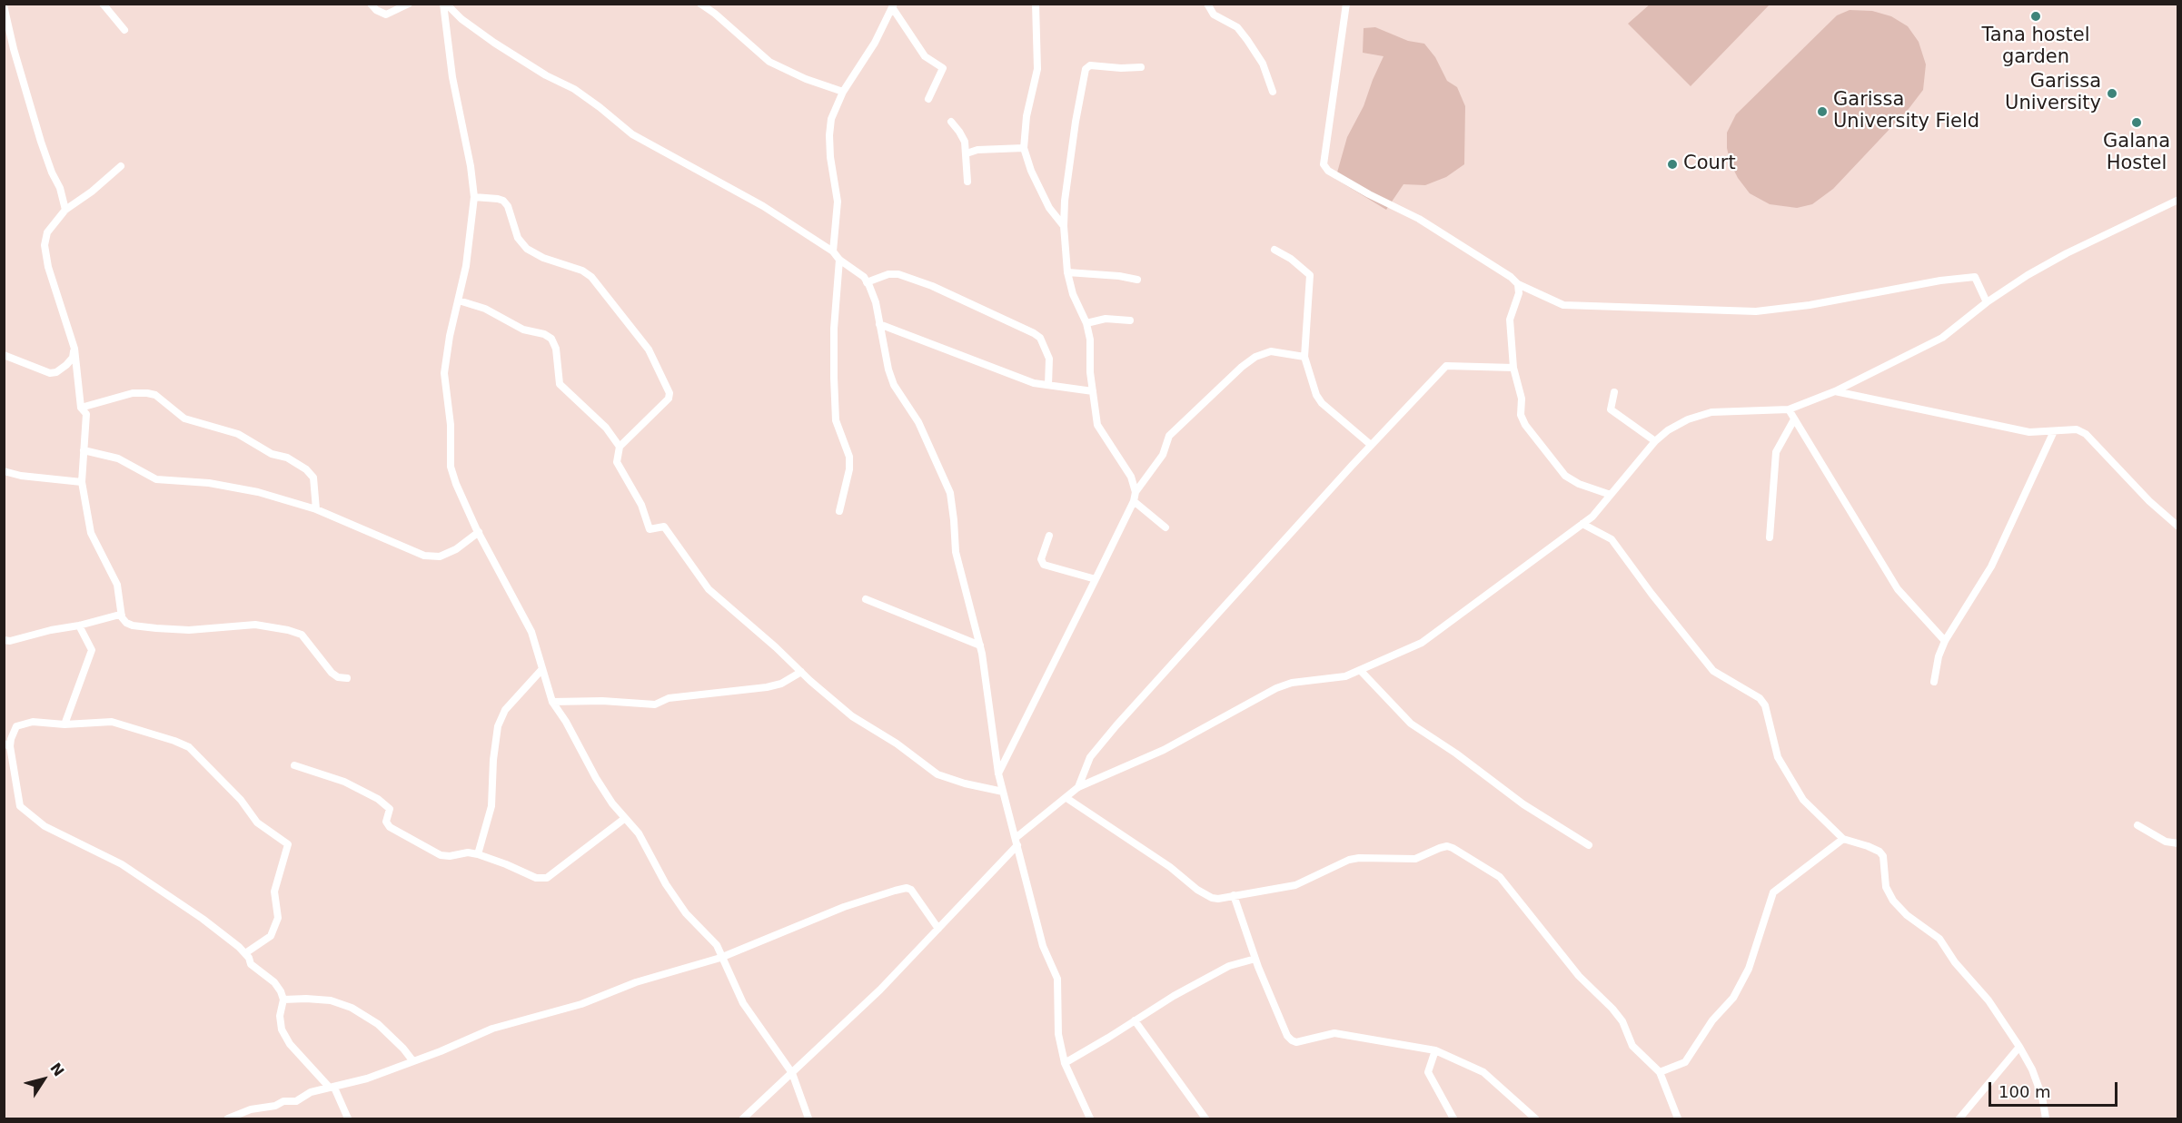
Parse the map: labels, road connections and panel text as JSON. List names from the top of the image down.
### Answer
{
  "places": [
    "Tana hostel garden",
    "Garissa University",
    "Garissa University Field",
    "Galana Hostel",
    "Court"
  ],
  "scale_bar": "100 m",
  "north": "top right"
}
